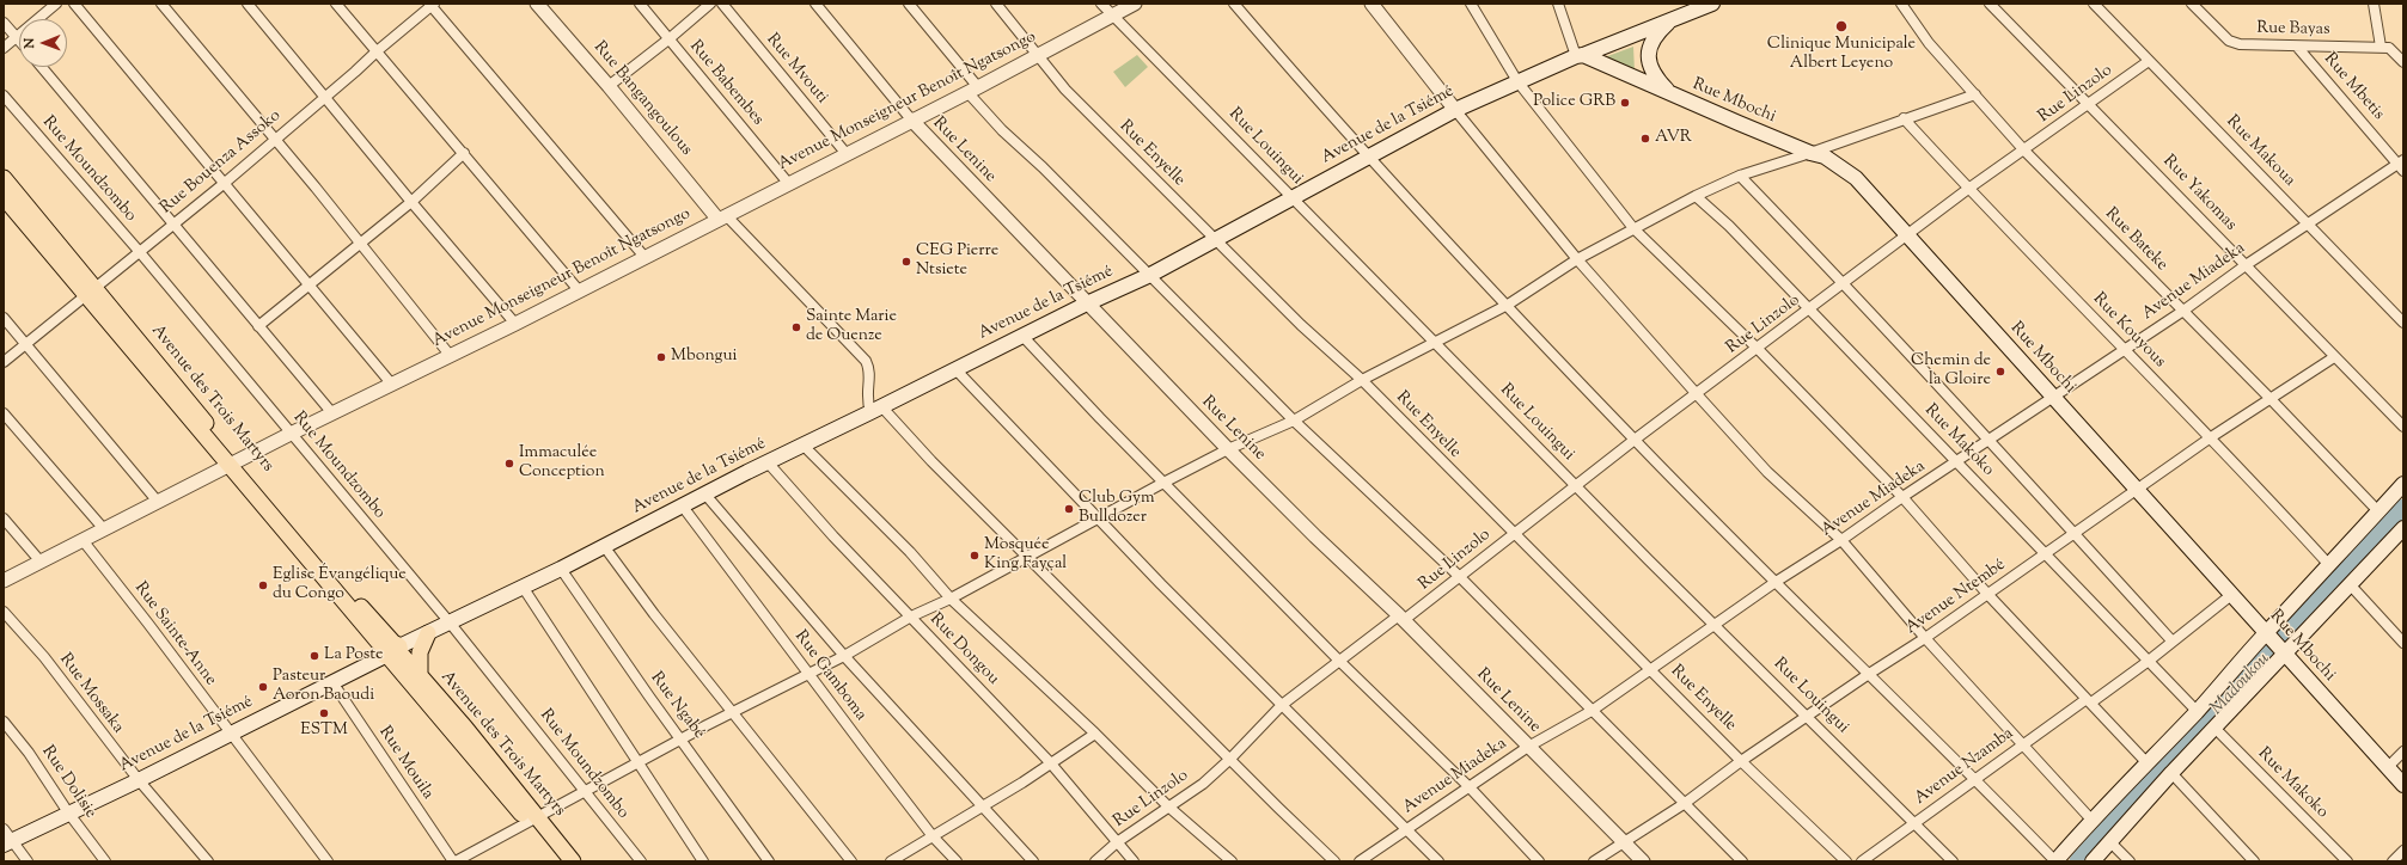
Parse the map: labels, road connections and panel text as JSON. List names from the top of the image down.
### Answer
{
  "streets": {
    "main road": ["Rue Mbochi", "Avenue de la Tsiémé", "Avenue des Trois Martyrs"],
    "street": [
      "Rue Bayas",
      "Rue Mvouti",
      "Rue Babembes",
      "Rue Mbetis",
      "Rue Linzolo",
      "Rue Bangangoulous",
      "Avenue Monseigneur Benoît Ngatsongo",
      "Rue Louingui",
      "Rue Lenine",
      "Rue Makoua",
      "Rue Enyelle",
      "Rue Bouenza Assoko",
      "Rue Moundzombo",
      "Rue Yakomas",
      "Rue Bateke",
      "Avenue Miadeka",
      "Rue Kouyous",
      "Rue Makoko",
      "Avenue Ntembé",
      "Rue Sainte-Anne",
      "Rue Dongou",
      "Rue Gamboma",
      "Rue Mossaka",
      "Rue Ngabé",
      "Rue Mouila",
      "Avenue Nzamba",
      "Rue Dolisie"
    ]
  },
  "crossings": [
    ["Rue Bayas", "Rue Mbetis"],
    ["Rue Mvouti", "Avenue Monseigneur Benoît Ngatsongo"],
    ["Rue Babembes", "Avenue Monseigneur Benoît Ngatsongo"],
    ["Rue Mbetis", "Avenue Miadeka"],
    ["Rue Linzolo", "Rue Mbochi"],
    ["Rue Linzolo", "Rue Louingui"],
    ["Rue Linzolo", "Rue Lenine"],
    ["Rue Linzolo", "Rue Makoua"],
    ["Rue Linzolo", "Rue Enyelle"],
    ["Rue Linzolo", "Rue Yakomas"],
    ["Rue Linzolo", "Rue Bateke"],
    ["Rue Linzolo", "Rue Kouyous"],
    ["Rue Linzolo", "Rue Makoko"],
    ["Rue Linzolo", "Rue Dongou"],
    ["Rue Bangangoulous", "Avenue Monseigneur Benoît Ngatsongo"],
    ["Avenue Monseigneur Benoît Ngatsongo", "Rue Louingui"],
    ["Avenue Monseigneur Benoît Ngatsongo", "Rue Lenine"],
    ["Avenue Monseigneur Benoît Ngatsongo", "Rue Enyelle"],
    ["Avenue Monseigneur Benoît Ngatsongo", "Rue Moundzombo"],
    ["Avenue Monseigneur Benoît Ngatsongo", "Avenue des Trois Martyrs"],
    ["Avenue Monseigneur Benoît Ngatsongo", "Rue Sainte-Anne"],
    ["Rue Mbochi", "Avenue de la Tsiémé"],
    ["Rue Mbochi", "Avenue Miadeka"],
    ["Rue Mbochi", "Avenue Ntembé"],
    ["Rue Mbochi", "Avenue Nzamba"],
    ["Avenue de la Tsiémé", "Rue Louingui"],
    ["Avenue de la Tsiémé", "Rue Lenine"],
    ["Avenue de la Tsiémé", "Rue Enyelle"],
    ["Avenue de la Tsiémé", "Rue Moundzombo"],
    ["Avenue de la Tsiémé", "Avenue des Trois Martyrs"],
    ["Avenue de la Tsiémé", "Rue Sainte-Anne"],
    ["Avenue de la Tsiémé", "Rue Dongou"],
    ["Avenue de la Tsiémé", "Rue Gamboma"],
    ["Avenue de la Tsiémé", "Rue Mossaka"],
    ["Avenue de la Tsiémé", "Rue Ngabé"],
    ["Avenue de la Tsiémé", "Rue Mouila"],
    ["Avenue de la Tsiémé", "Rue Dolisie"],
    ["Rue Louingui", "Avenue Miadeka"],
    ["Rue Louingui", "Avenue Ntembé"],
    ["Rue Louingui", "Avenue Nzamba"],
    ["Rue Lenine", "Avenue Miadeka"],
    ["Rue Lenine", "Avenue Ntembé"],
    ["Rue Makoua", "Avenue Miadeka"],
    ["Rue Enyelle", "Avenue Miadeka"],
    ["Rue Enyelle", "Avenue Ntembé"],
    ["Rue Bouenza Assoko", "Rue Moundzombo"],
    ["Rue Bouenza Assoko", "Avenue des Trois Martyrs"],
    ["Rue Yakomas", "Avenue Miadeka"],
    ["Rue Yakomas", "Avenue Ntembé"],
    ["Rue Bateke", "Avenue Miadeka"],
    ["Rue Bateke", "Avenue Ntembé"],
    ["Avenue Miadeka", "Rue Kouyous"],
    ["Avenue Miadeka", "Rue Makoko"],
    ["Rue Kouyous", "Avenue Ntembé"],
    ["Rue Makoko", "Avenue Ntembé"],
    ["Rue Makoko", "Avenue Nzamba"]
  ],
  "water": ["Madoukou"],
  "places": [
    "Clinique Municipale Albert Leyeno",
    "Police GRB",
    "AVR",
    "CEG Pierre Ntsiete",
    "Sainte Marie de Ouenze",
    "Mbongui",
    "Chemin de la Gloire",
    "Immaculée Conception",
    "Club Gym Bulldozer",
    "Mosquée King Fayçal",
    "Eglise Évangélique du Congo",
    "La Poste",
    "Pasteur Aoron Baoudi",
    "ESTM"
  ],
  "north": "left"
}
